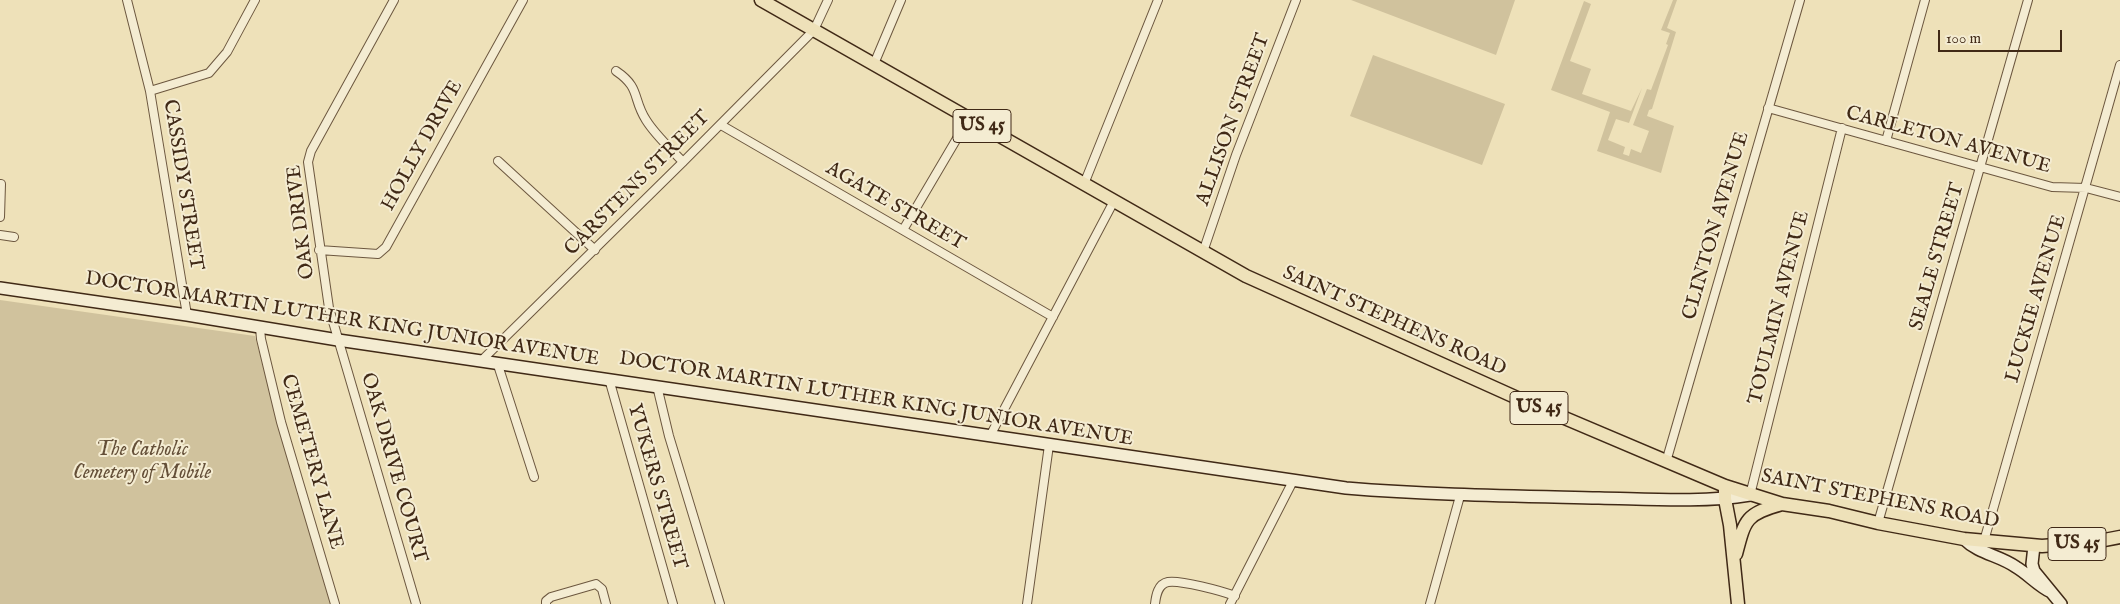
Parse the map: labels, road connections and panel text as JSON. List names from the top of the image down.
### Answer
{
  "streets": {
    "main road": ["US 45", "DOCTOR MARTIN LUTHER KING JUNIOR AVENUE", "SAINT STEPHENS ROAD"],
    "street": [
      "ALLISON STREET",
      "CARLETON AVENUE",
      "HOLLY DRIVE",
      "CARSTENS STREET",
      "CASSIDY STREET",
      "AGATE STREET",
      "OAK DRIVE",
      "CLINTON AVENUE",
      "SEALE STREET",
      "LUCKIE AVENUE",
      "TOULMIN AVENUE",
      "CEMETERY LANE",
      "OAK DRIVE COURT",
      "YUKERS STREET"
    ]
  },
  "crossings": [
    ["ALLISON STREET", "SAINT STEPHENS ROAD"],
    ["CARLETON AVENUE", "CLINTON AVENUE"],
    ["CARLETON AVENUE", "SEALE STREET"],
    ["CARLETON AVENUE", "LUCKIE AVENUE"],
    ["CARLETON AVENUE", "TOULMIN AVENUE"],
    ["HOLLY DRIVE", "OAK DRIVE"],
    ["CARSTENS STREET", "AGATE STREET"],
    ["CARSTENS STREET", "DOCTOR MARTIN LUTHER KING JUNIOR AVENUE"],
    ["CARSTENS STREET", "SAINT STEPHENS ROAD"],
    ["CASSIDY STREET", "DOCTOR MARTIN LUTHER KING JUNIOR AVENUE"],
    ["OAK DRIVE", "DOCTOR MARTIN LUTHER KING JUNIOR AVENUE"],
    ["OAK DRIVE", "OAK DRIVE COURT"],
    ["CLINTON AVENUE", "SAINT STEPHENS ROAD"],
    ["SEALE STREET", "SAINT STEPHENS ROAD"],
    ["LUCKIE AVENUE", "SAINT STEPHENS ROAD"],
    ["TOULMIN AVENUE", "SAINT STEPHENS ROAD"],
    ["DOCTOR MARTIN LUTHER KING JUNIOR AVENUE", "SAINT STEPHENS ROAD"],
    ["DOCTOR MARTIN LUTHER KING JUNIOR AVENUE", "CEMETERY LANE"],
    ["DOCTOR MARTIN LUTHER KING JUNIOR AVENUE", "OAK DRIVE COURT"],
    ["DOCTOR MARTIN LUTHER KING JUNIOR AVENUE", "YUKERS STREET"]
  ],
  "parks": ["The Catholic Cemetery of Mobile"],
  "scale_bar": "100 m"
}
